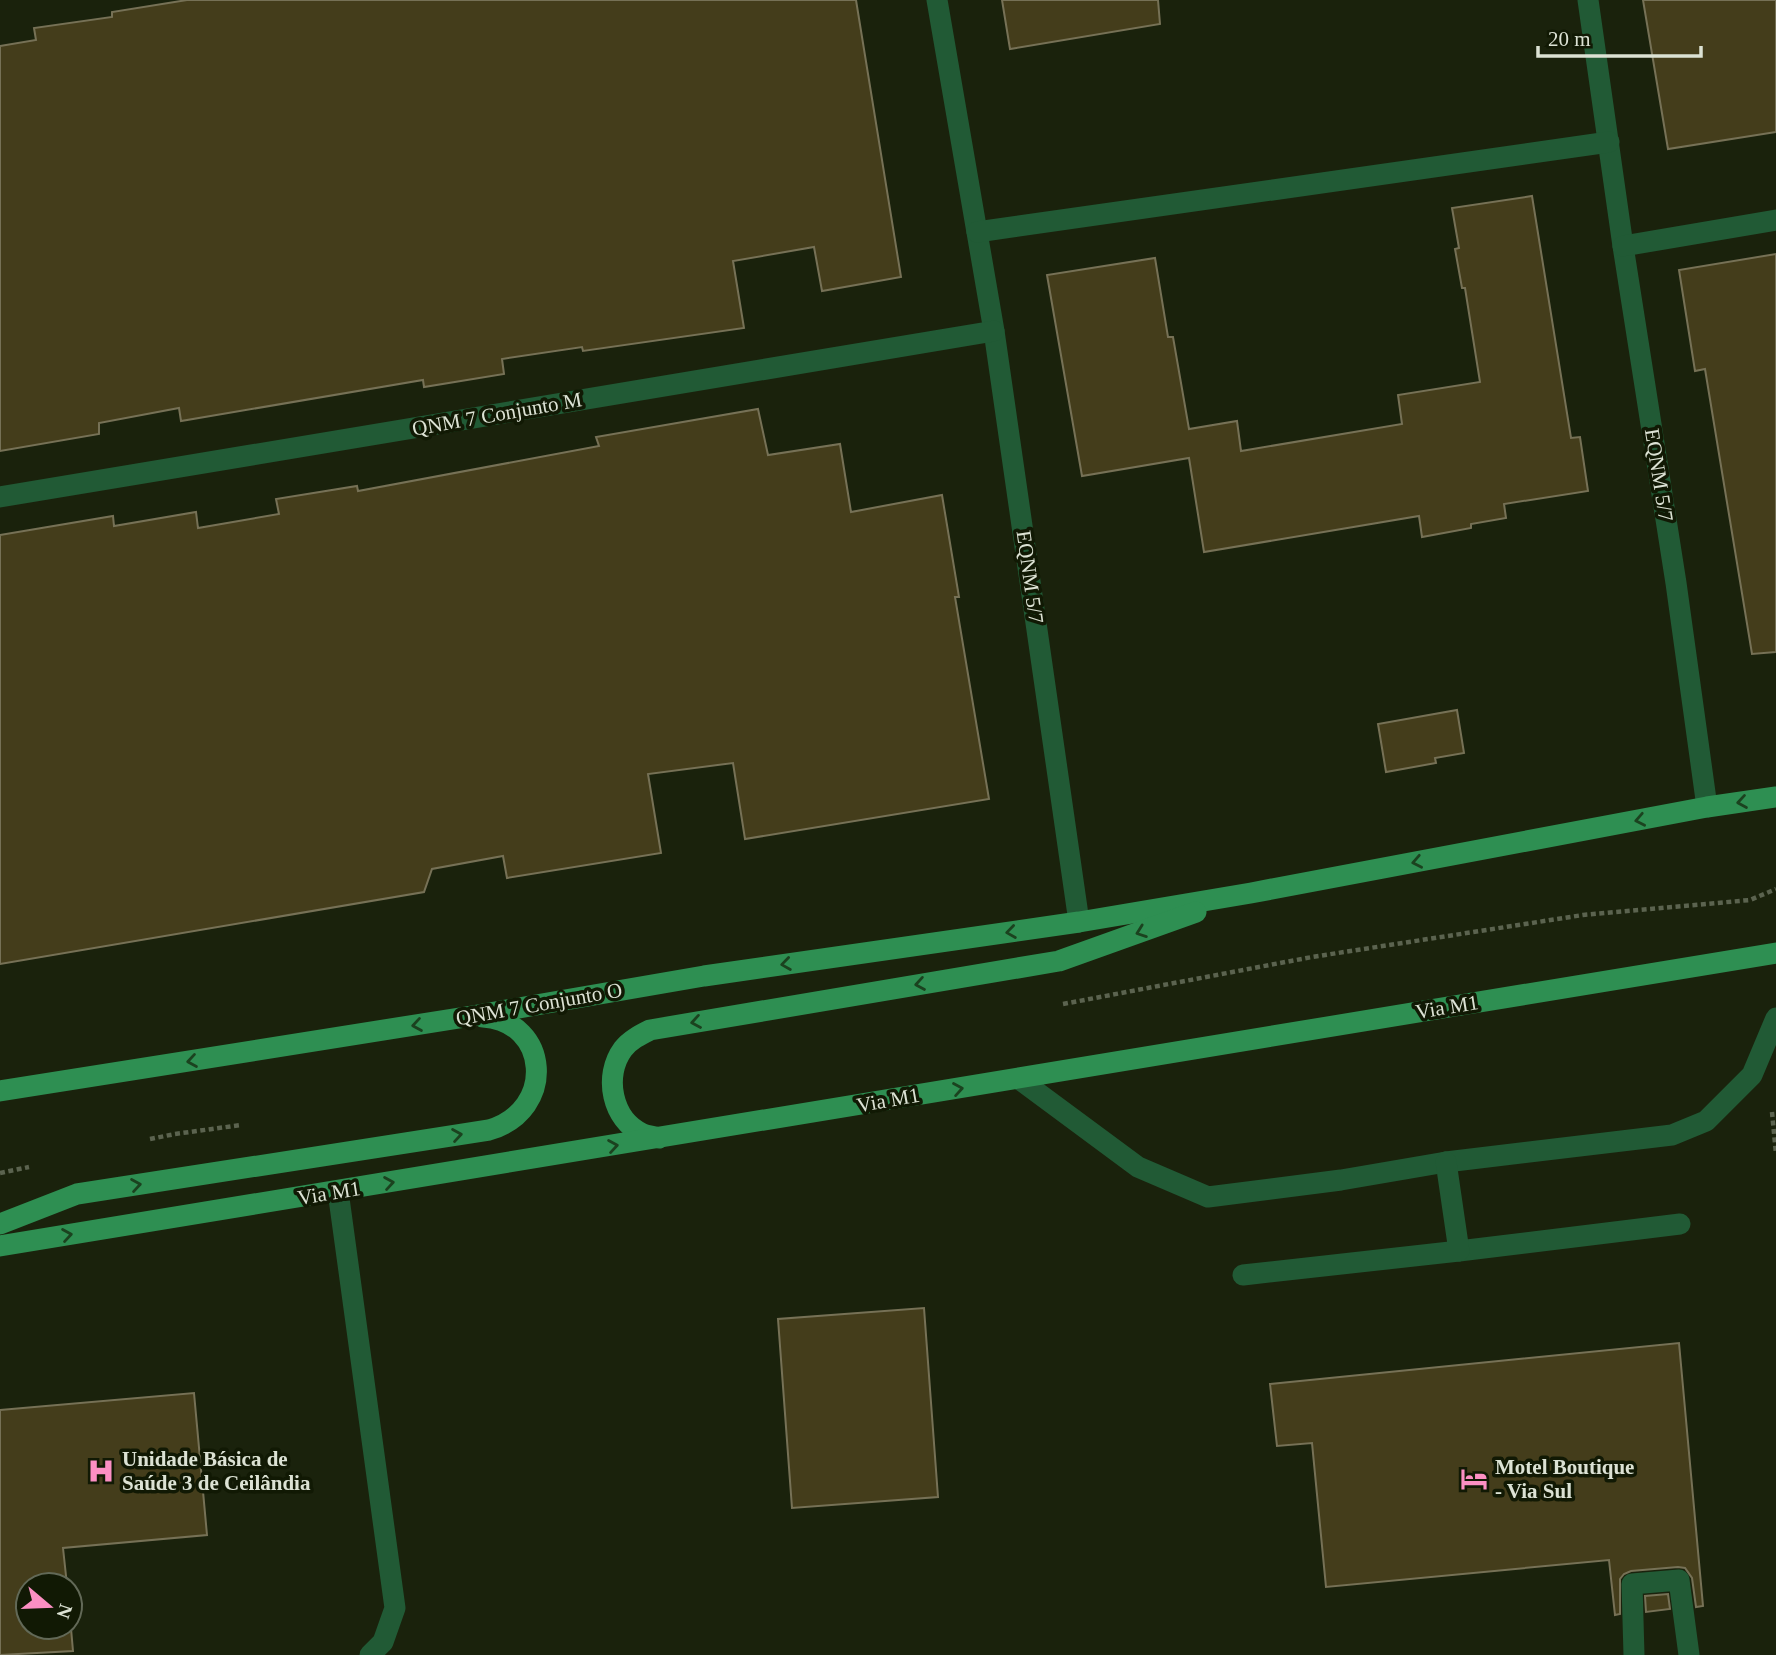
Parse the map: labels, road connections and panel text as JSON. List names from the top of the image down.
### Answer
{
  "streets": {
    "main road": ["QNM 7 Conjunto O", "Via M1"],
    "street": ["QNM 7 Conjunto M", "EQNM 5/7"]
  },
  "crossings": [
    ["QNM 7 Conjunto M", "EQNM 5/7"],
    ["EQNM 5/7", "QNM 7 Conjunto O"]
  ],
  "one_way": ["QNM 7 Conjunto O", "Via M1"],
  "places": {
    "hospital": ["Unidade Básica de Saúde 3 de Ceilândia"],
    "hotel": ["Motel Boutique - Via Sul"]
  },
  "scale_bar": "20 m",
  "north": "right"
}
